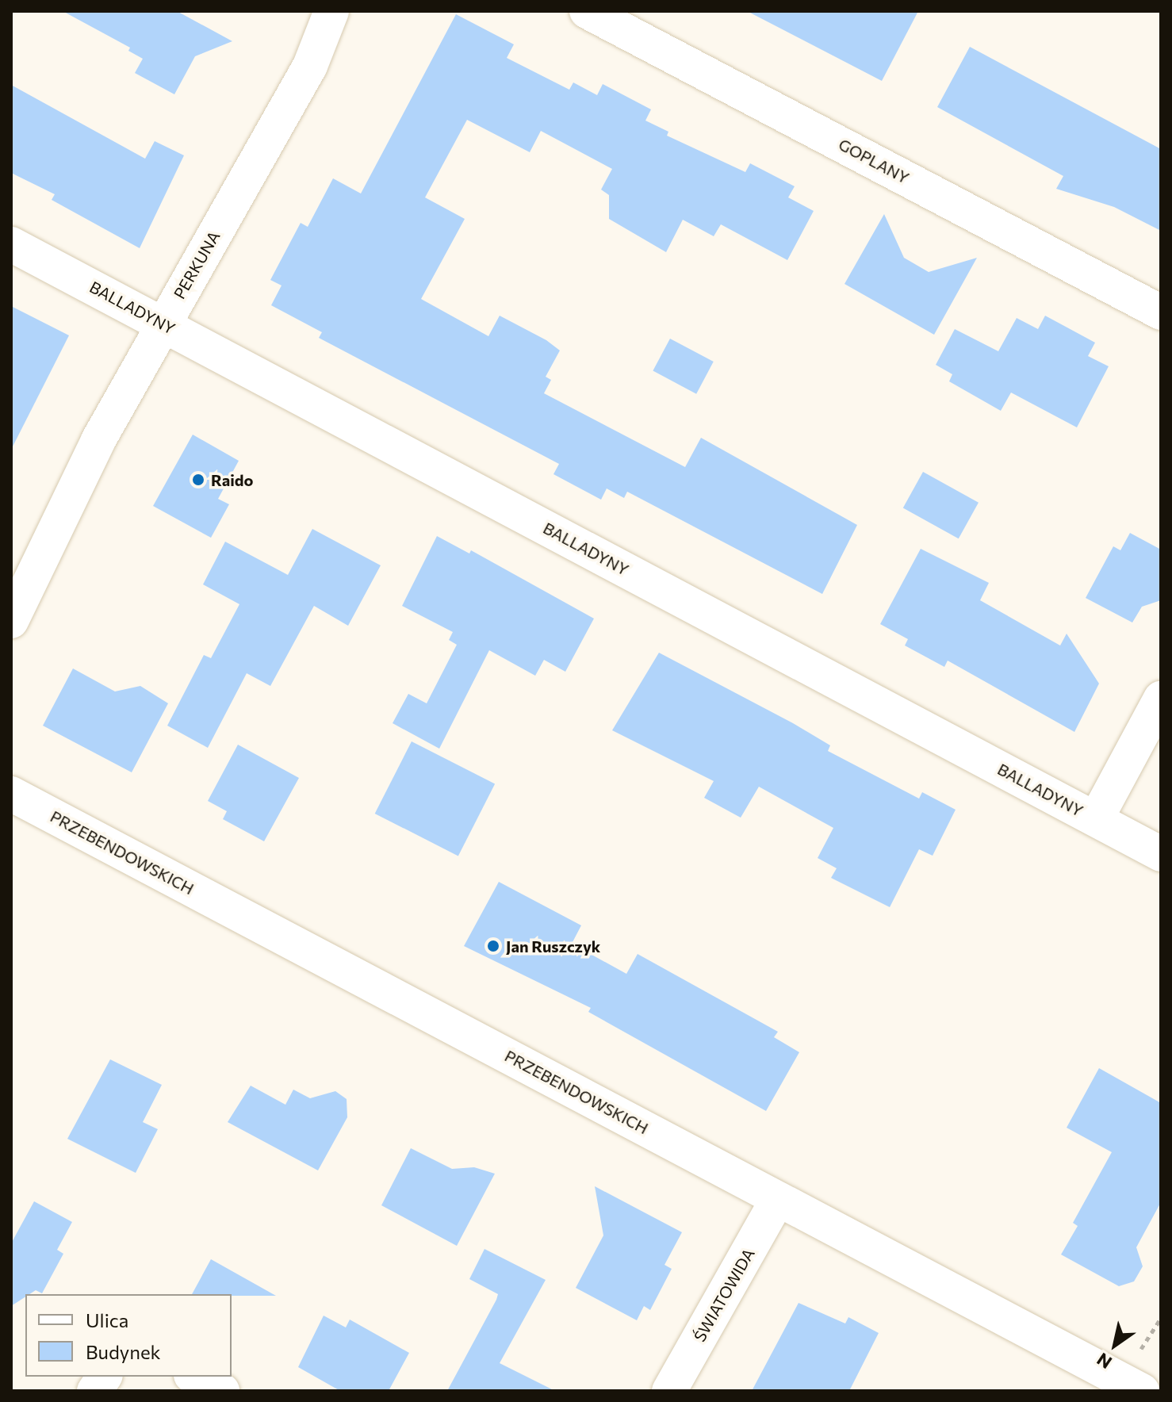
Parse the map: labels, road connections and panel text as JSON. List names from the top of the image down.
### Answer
{
  "streets": {
    "street": [
      "GOPLANY",
      "PERKUNA",
      "BALLADYNY",
      "PRZEBENDOWSKICH",
      "ŚWIATOWIDA"
    ]
  },
  "crossings": [
    ["PERKUNA", "BALLADYNY"],
    ["PRZEBENDOWSKICH", "ŚWIATOWIDA"]
  ],
  "places": ["Raido", "Jan Ruszczyk"],
  "legend": ["Ulica", "Budynek"],
  "north": "bottom left"
}
